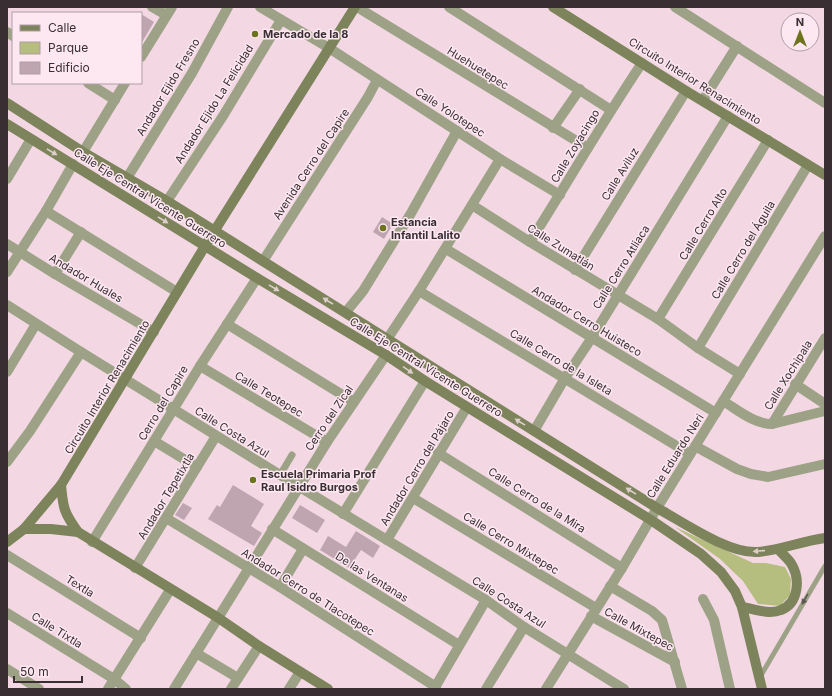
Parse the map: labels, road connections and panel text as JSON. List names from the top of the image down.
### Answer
{
  "streets": {
    "main road": ["Circuito Interior Renacimiento", "Calle Eje Central Vicente Guerrero"],
    "street": [
      "Huehuetepec",
      "Andador Ejido Fresno",
      "Andador Ejido La Felicidad",
      "Calle Yolotepec",
      "Calle Zoyacingo",
      "Avenida Cerro del Capire",
      "Calle Aviluz",
      "Calle Cerro Alto",
      "Calle Zumatlán",
      "Calle Cerro del Águila",
      "Calle Cerro Atliaca",
      "Andador Huales",
      "Andador Cerro Huisteco",
      "Calle Cerro de la Isleta",
      "Calle Xochipala",
      "Calle Teotepec",
      "Cerro del Capire",
      "Cerro del Zical",
      "Calle Costa Azul",
      "Calle Eduardo Neri",
      "Andador Cerro del Pájaro",
      "Andador Tepetixtla",
      "Calle Cerro de la Mira",
      "Calle Cerro Mixtepec",
      "De las Ventanas",
      "Textla",
      "Andador Cerro de Tlacotepec",
      "Calle Mixtepec",
      "Calle Tixtla"
    ]
  },
  "crossings": [
    ["Huehuetepec", "Circuito Interior Renacimiento"],
    ["Huehuetepec", "Calle Zoyacingo"],
    ["Circuito Interior Renacimiento", "Calle Yolotepec"],
    ["Circuito Interior Renacimiento", "Calle Zoyacingo"],
    ["Circuito Interior Renacimiento", "Calle Aviluz"],
    ["Circuito Interior Renacimiento", "Calle Eje Central Vicente Guerrero"],
    ["Circuito Interior Renacimiento", "Calle Cerro Alto"],
    ["Circuito Interior Renacimiento", "Calle Cerro del Águila"],
    ["Circuito Interior Renacimiento", "Calle Cerro Atliaca"],
    ["Circuito Interior Renacimiento", "Andador Huales"],
    ["Circuito Interior Renacimiento", "Calle Costa Azul"],
    ["Andador Ejido Fresno", "Calle Eje Central Vicente Guerrero"],
    ["Andador Ejido La Felicidad", "Calle Yolotepec"],
    ["Andador Ejido La Felicidad", "Calle Eje Central Vicente Guerrero"],
    ["Calle Yolotepec", "Calle Zoyacingo"],
    ["Calle Yolotepec", "Avenida Cerro del Capire"],
    ["Calle Zoyacingo", "Calle Zumatlán"],
    ["Avenida Cerro del Capire", "Calle Eje Central Vicente Guerrero"],
    ["Calle Aviluz", "Calle Zumatlán"],
    ["Calle Eje Central Vicente Guerrero", "Calle Cerro Atliaca"],
    ["Calle Eje Central Vicente Guerrero", "Cerro del Capire"],
    ["Calle Eje Central Vicente Guerrero", "Cerro del Zical"],
    ["Calle Eje Central Vicente Guerrero", "Calle Eduardo Neri"],
    ["Calle Eje Central Vicente Guerrero", "Andador Cerro del Pájaro"],
    ["Calle Cerro Alto", "Calle Zumatlán"],
    ["Calle Zumatlán", "Calle Cerro del Águila"],
    ["Calle Zumatlán", "Calle Cerro Atliaca"],
    ["Calle Zumatlán", "Calle Eduardo Neri"],
    ["Calle Cerro Atliaca", "Andador Cerro Huisteco"],
    ["Calle Cerro Atliaca", "Calle Cerro de la Isleta"],
    ["Andador Cerro Huisteco", "Calle Eduardo Neri"],
    ["Calle Cerro de la Isleta", "Calle Eduardo Neri"],
    ["Calle Teotepec", "Cerro del Capire"],
    ["Calle Teotepec", "Cerro del Zical"],
    ["Cerro del Capire", "Calle Costa Azul"],
    ["Cerro del Zical", "Calle Costa Azul"],
    ["Cerro del Zical", "De las Ventanas"],
    ["Cerro del Zical", "Andador Cerro de Tlacotepec"],
    ["Calle Costa Azul", "Calle Eduardo Neri"],
    ["Calle Costa Azul", "Andador Cerro del Pájaro"],
    ["Calle Costa Azul", "Andador Tepetixtla"],
    ["Calle Eduardo Neri", "Calle Cerro de la Mira"],
    ["Calle Eduardo Neri", "Calle Cerro Mixtepec"],
    ["Calle Eduardo Neri", "Calle Mixtepec"],
    ["Andador Cerro del Pájaro", "Calle Cerro de la Mira"],
    ["Andador Cerro del Pájaro", "Calle Cerro Mixtepec"],
    ["Andador Tepetixtla", "Andador Cerro de Tlacotepec"],
    ["Calle Cerro Mixtepec", "Calle Mixtepec"]
  ],
  "places": ["Mercado de la 8", "Estancia Infantil Lalito", "Escuela Primaria Prof Raul Isidro Burgos"],
  "legend": ["Calle", "Parque", "Edificio"],
  "scale_bar": "50 m",
  "north": "top"
}
